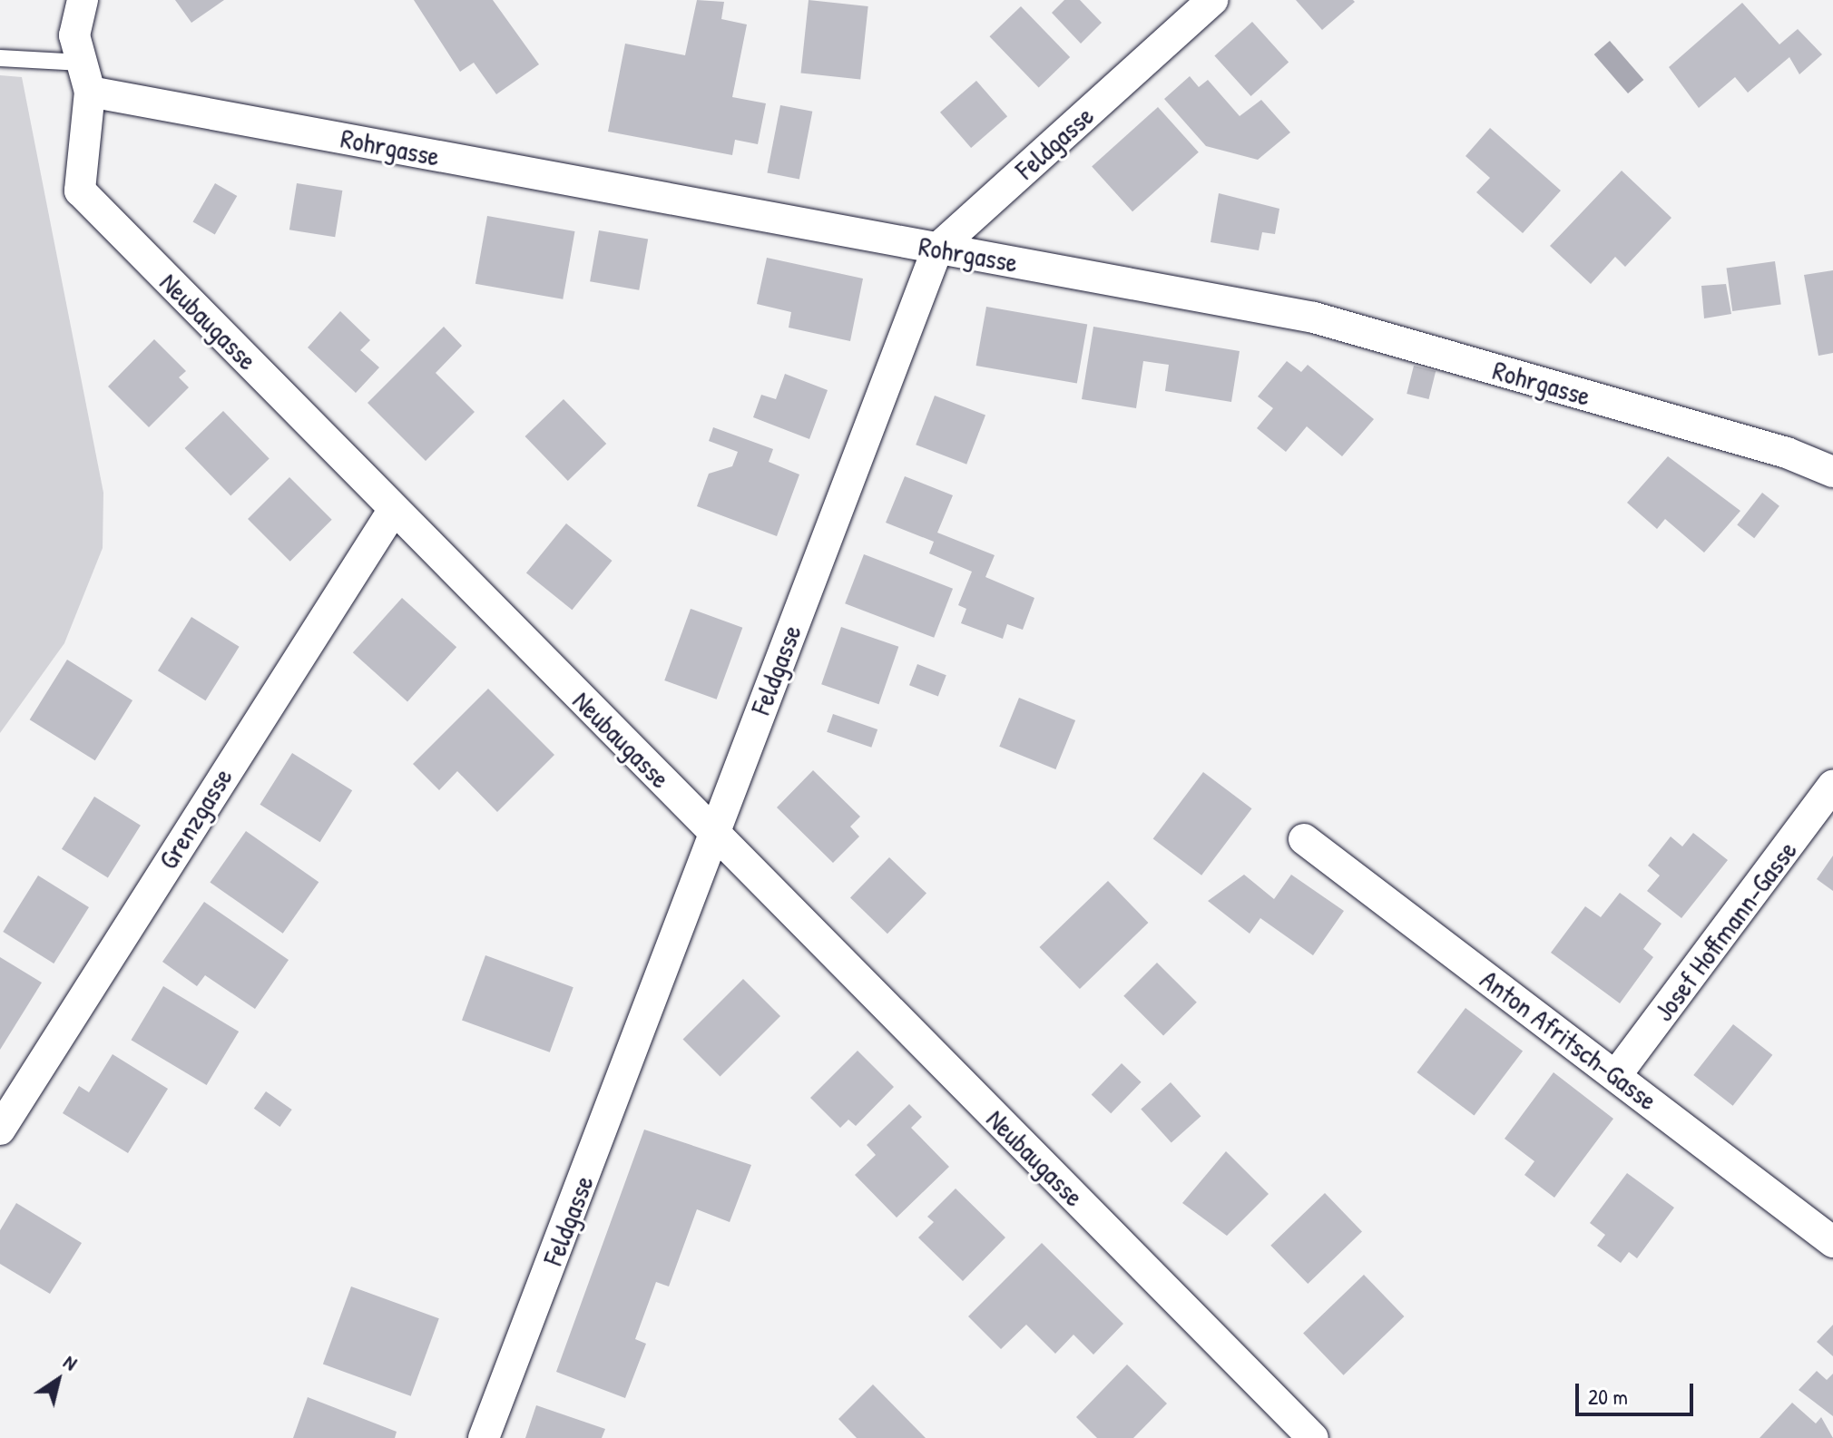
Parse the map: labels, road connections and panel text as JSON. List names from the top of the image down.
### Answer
{
  "streets": {
    "street": [
      "Feldgasse",
      "Rohrgasse",
      "Neubaugasse",
      "Grenzgasse",
      "Josef Hoffmann-Gasse",
      "Anton Afritsch-Gasse"
    ]
  },
  "crossings": [
    ["Feldgasse", "Rohrgasse"],
    ["Feldgasse", "Neubaugasse"],
    ["Rohrgasse", "Neubaugasse"],
    ["Neubaugasse", "Grenzgasse"],
    ["Josef Hoffmann-Gasse", "Anton Afritsch-Gasse"]
  ],
  "scale_bar": "20 m",
  "north": "top right"
}
